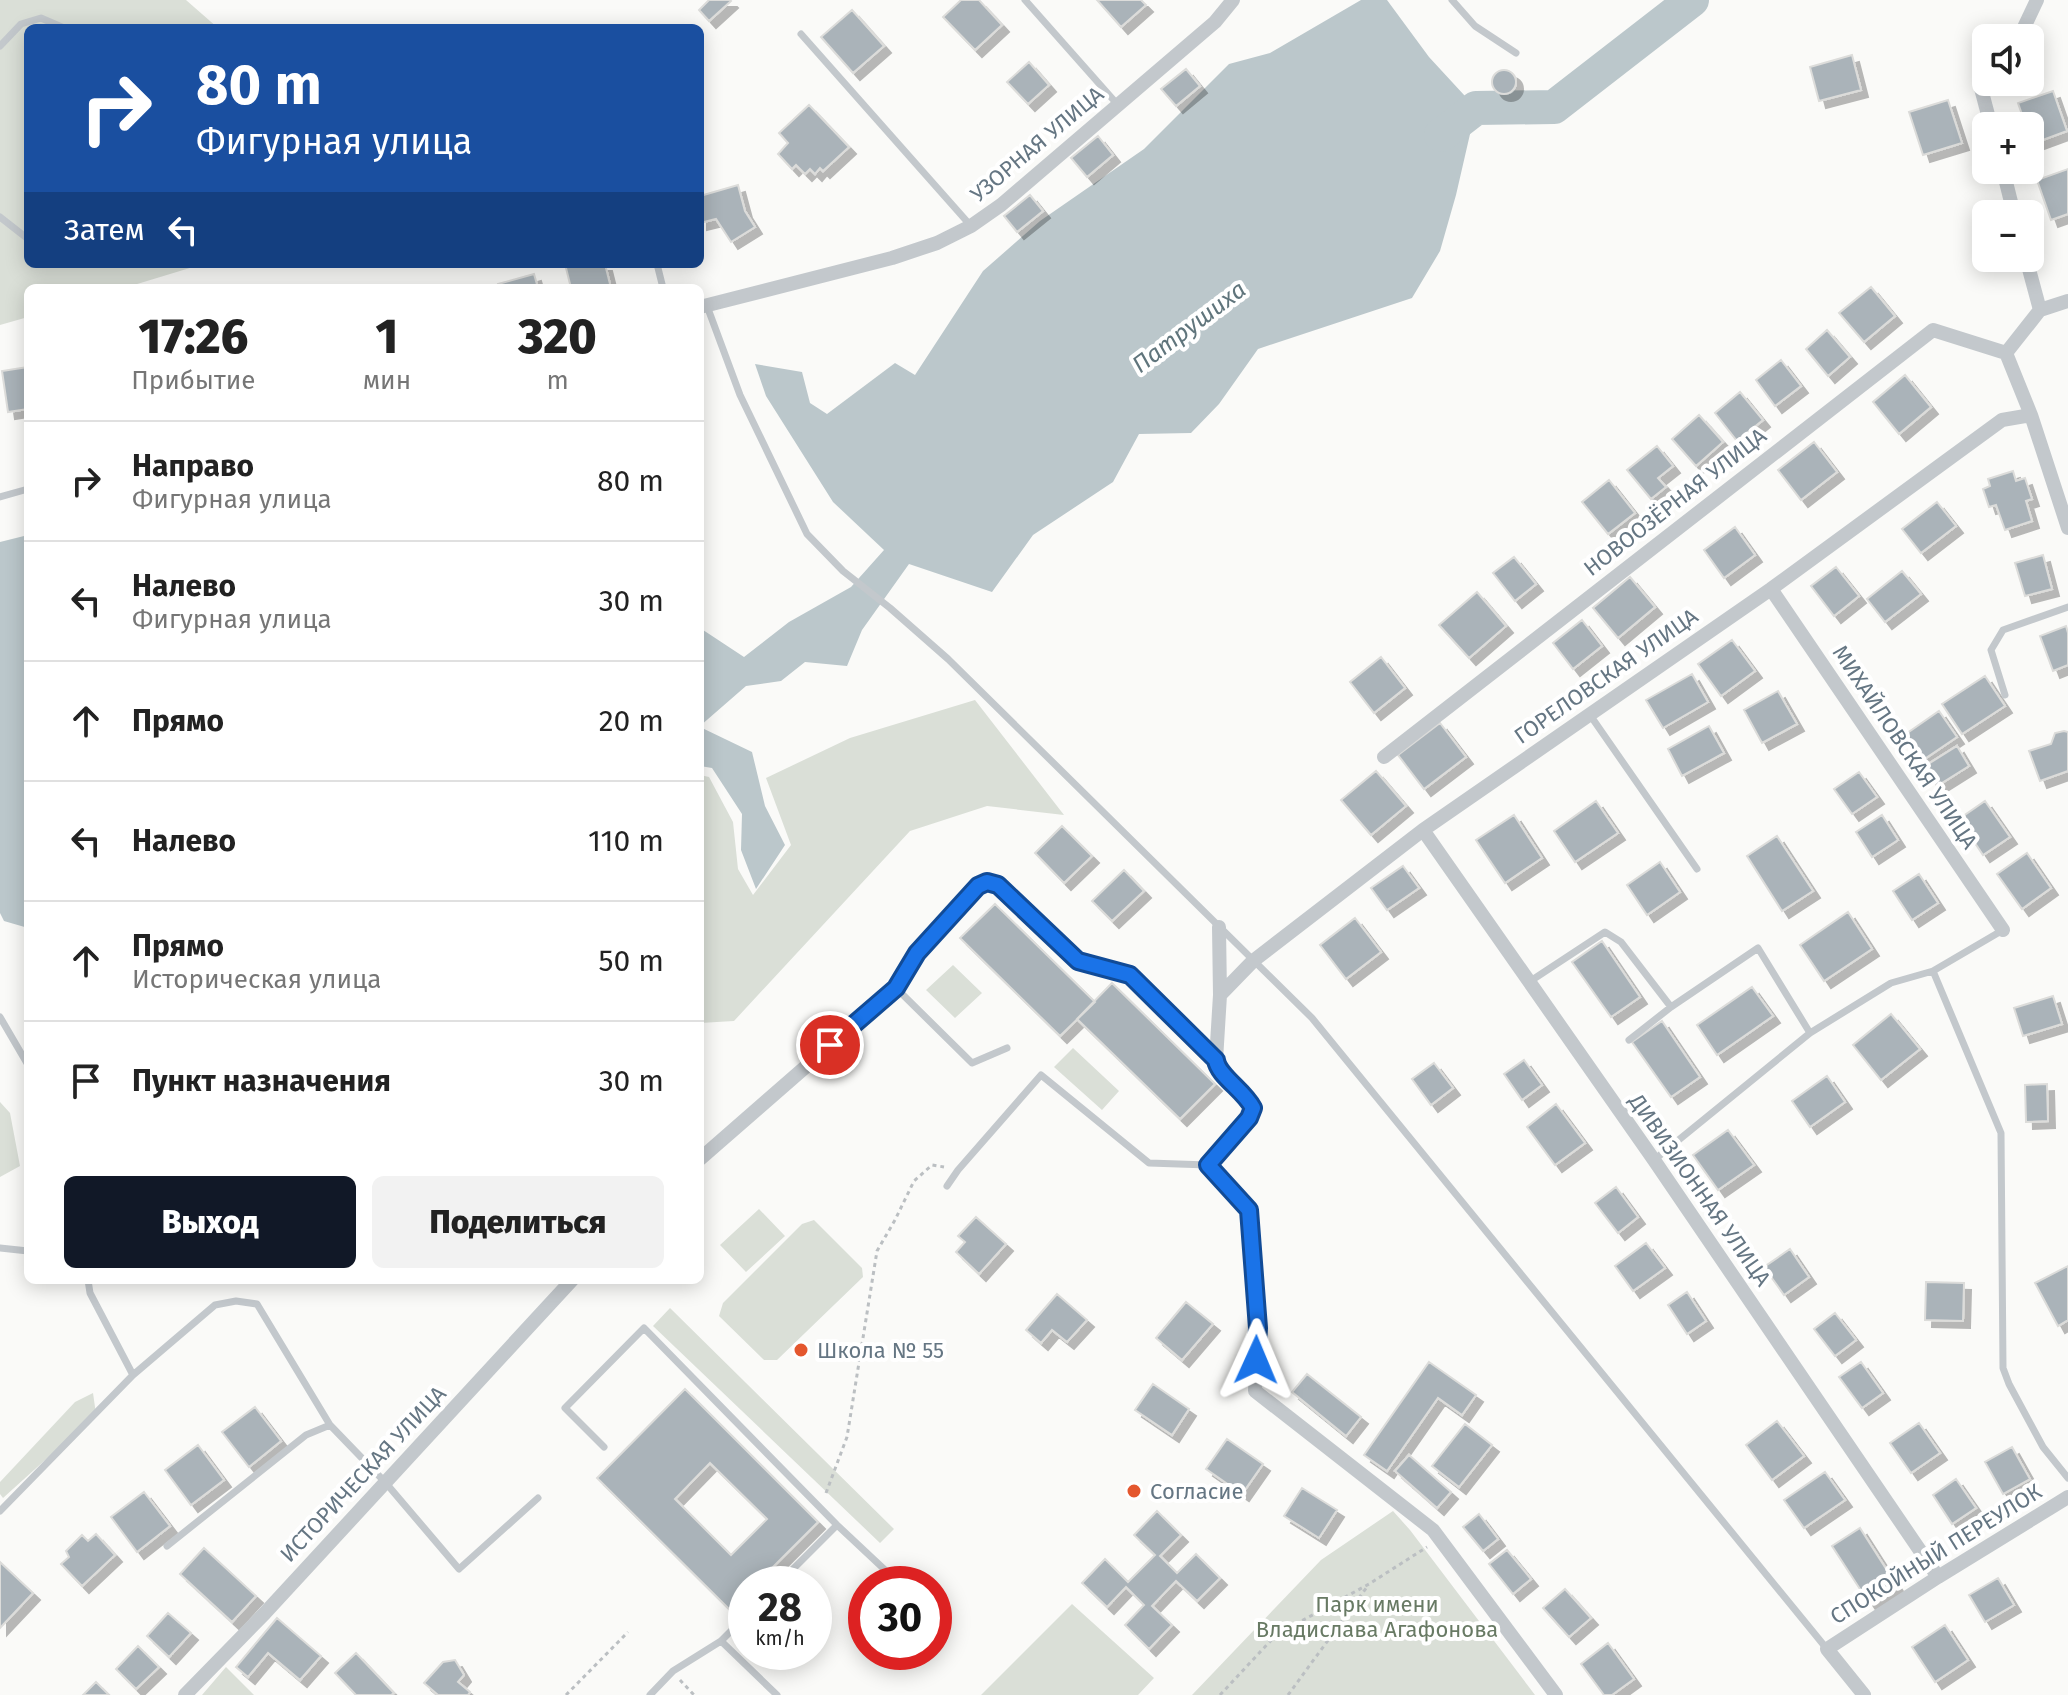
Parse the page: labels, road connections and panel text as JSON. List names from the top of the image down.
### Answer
{
  "streets": {
    "street": [
      "УЗОРНАЯ УЛИЦА",
      "НОВООЗЁРНАЯ УЛИЦА",
      "ГОРЕЛОВСКАЯ УЛИЦА",
      "МИХАЙЛОВСКАЯ УЛИЦА",
      "ДИВИЗИОННАЯ УЛИЦА",
      "ИСТОРИЧЕСКАЯ УЛИЦА",
      "СПОКОЙНЫЙ ПЕРЕУЛОК"
    ]
  },
  "crossings": [
    ["ГОРЕЛОВСКАЯ УЛИЦА", "МИХАЙЛОВСКАЯ УЛИЦА"],
    ["ГОРЕЛОВСКАЯ УЛИЦА", "ДИВИЗИОННАЯ УЛИЦА"],
    ["ДИВИЗИОННАЯ УЛИЦА", "СПОКОЙНЫЙ ПЕРЕУЛОК"]
  ],
  "water": ["Патрушиха"],
  "parks": ["Парк имени Владислава Агафонова"],
  "places": ["Школа № 55", "Согласие"],
  "page": {
    "map_buttons": ["+", "−"],
    "turn": ["80 m", "Фигурная улица"],
    "then": "Затем",
    "eta": [
      "17:26",
      "Прибытие",
      "1",
      "мин",
      "320",
      "m"
    ],
    "list": [
      {
        "name": "Направо",
        "note": "Фигурная улица",
        "value": "80 m"
      },
      {
        "name": "Налево",
        "note": "Фигурная улица",
        "value": "30 m"
      },
      {
        "name": "Прямо",
        "value": "20 m"
      },
      {
        "name": "Налево",
        "value": "110 m"
      },
      {
        "name": "Прямо",
        "note": "Историческая улица",
        "value": "50 m"
      },
      {
        "name": "Пункт назначения",
        "value": "30 m"
      }
    ],
    "buttons": ["Выход", "Поделиться"],
    "speed": "28 km/h",
    "limit": "30"
  }
}
